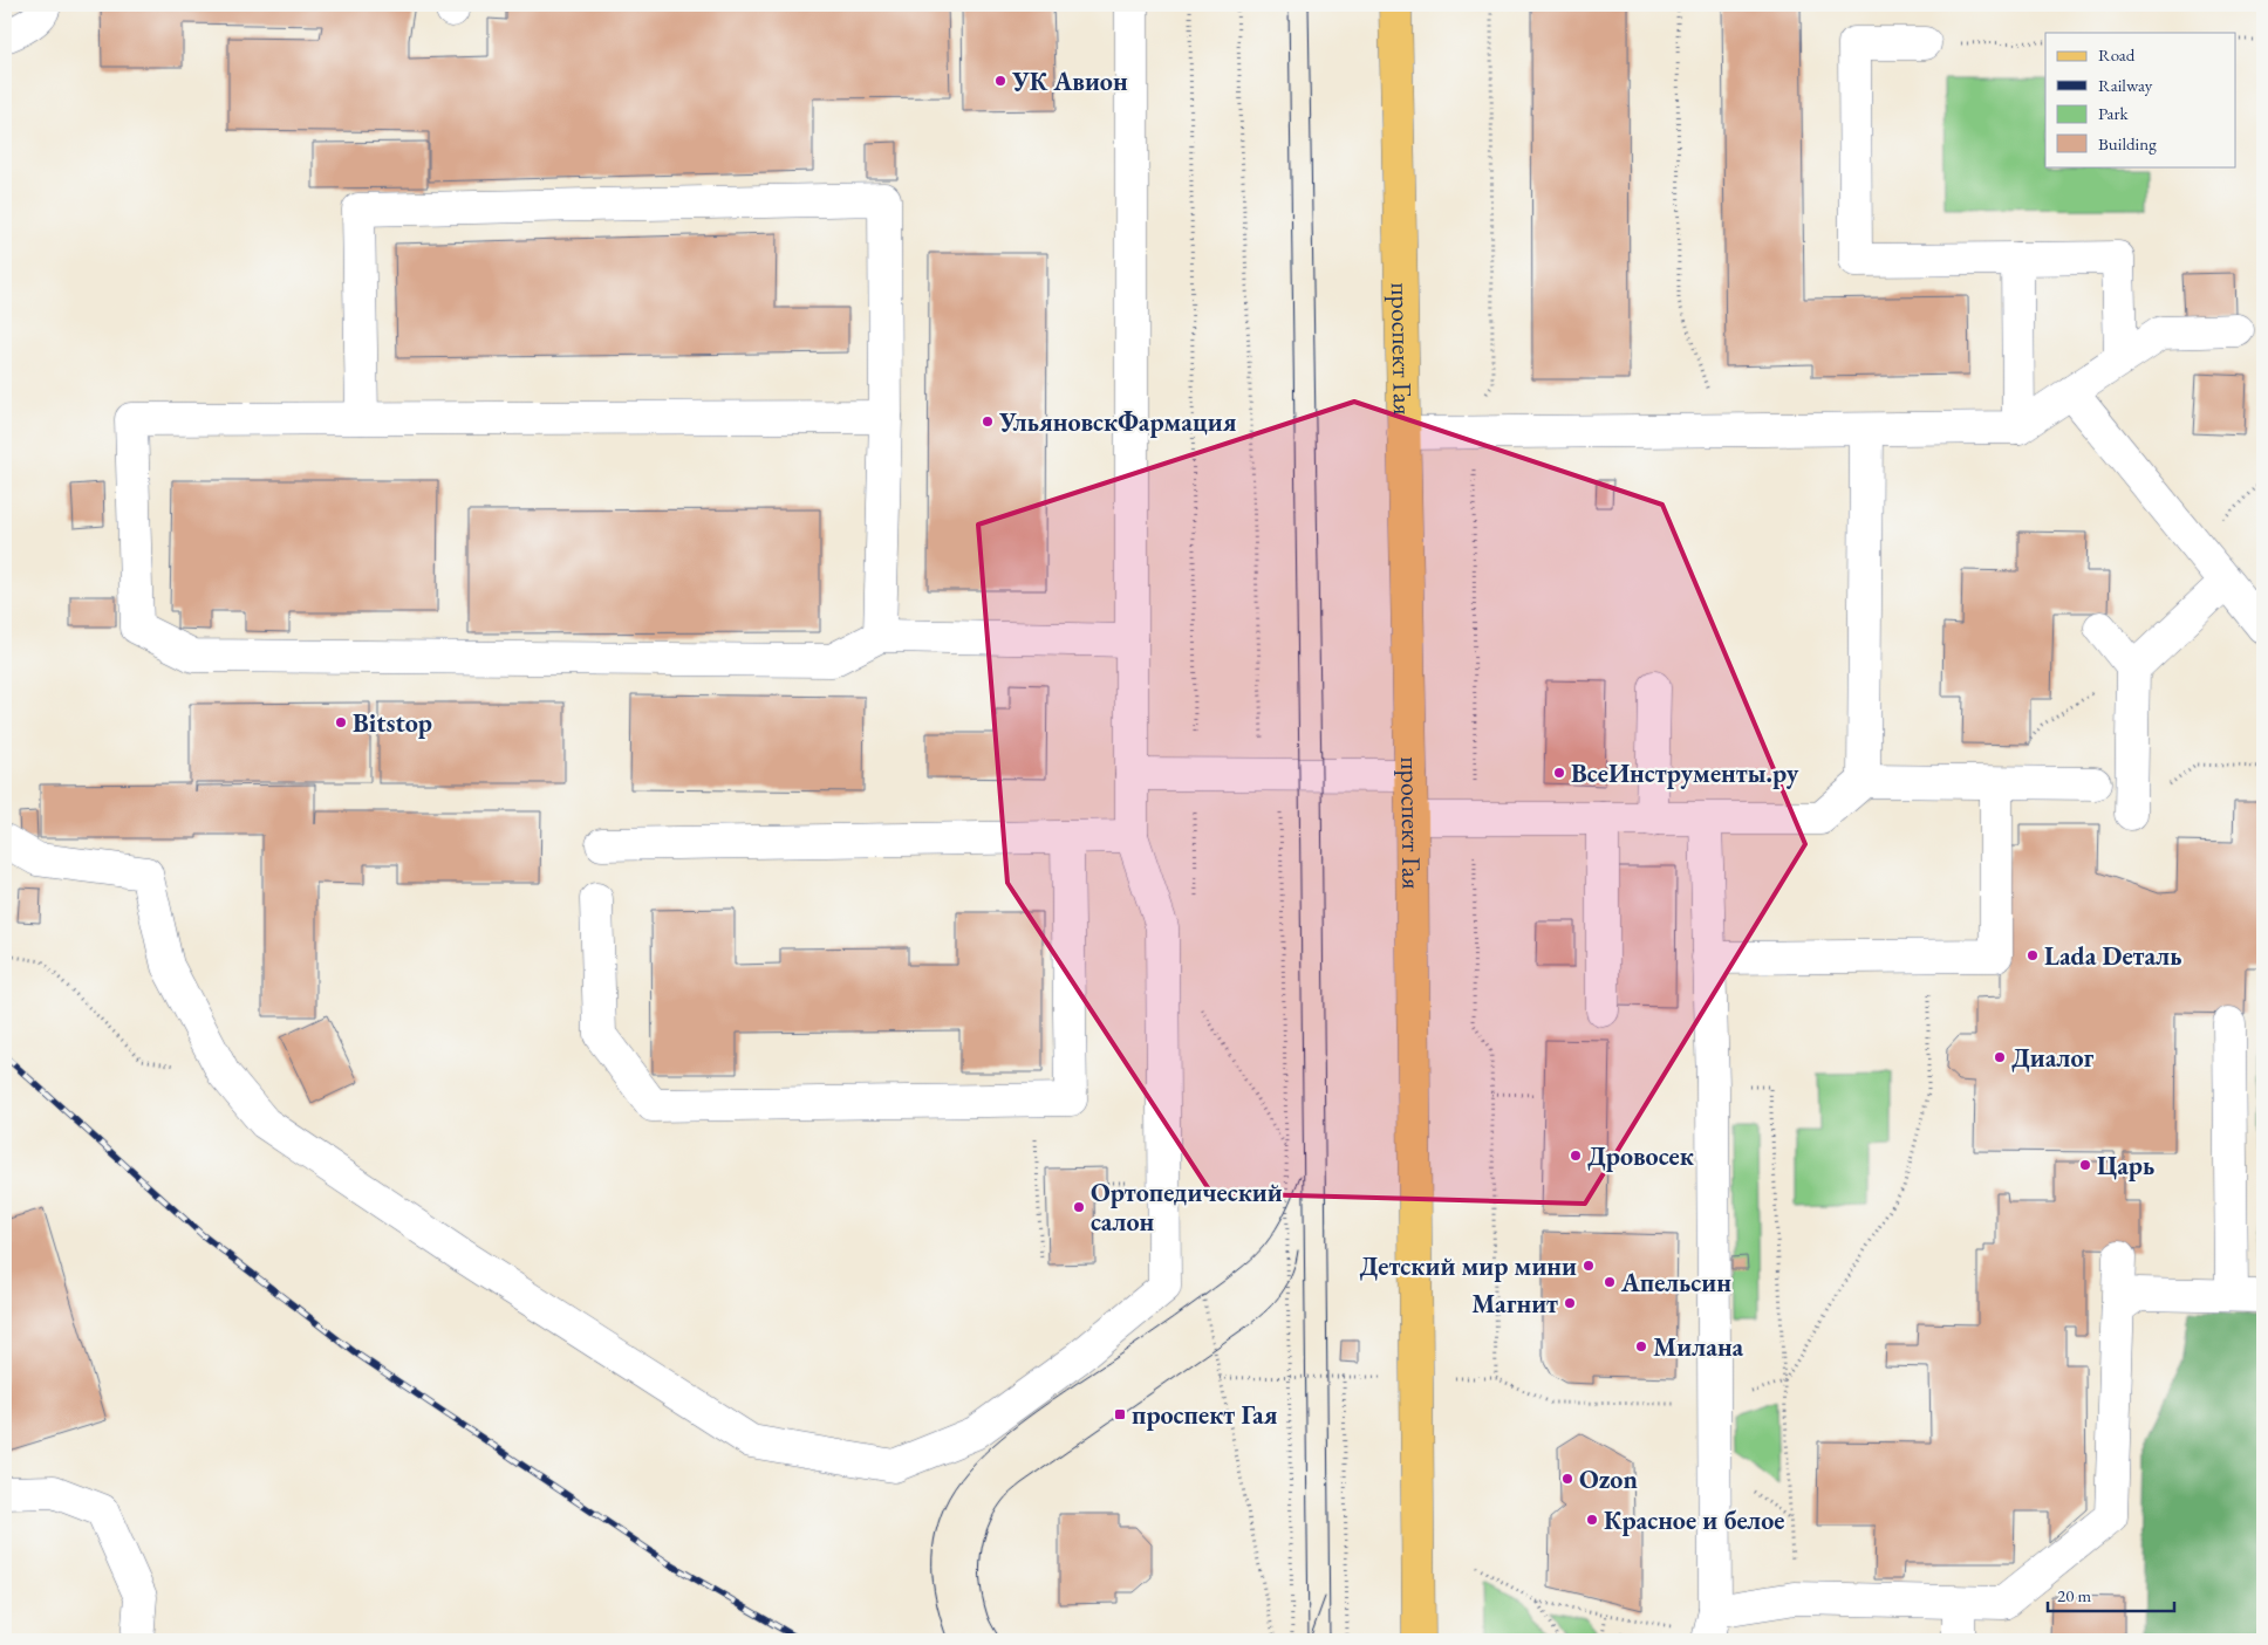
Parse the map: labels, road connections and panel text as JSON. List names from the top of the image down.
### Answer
{
  "streets": {
    "main road": ["проспект Гая"]
  },
  "places": {
    "other": [
      "УК Авион",
      "УльяновскФармация",
      "Bitstop",
      "ВсеИнструменты.ру",
      "Lada Dеталь",
      "Диалог",
      "Дровосек",
      "Царь",
      "Ортопедический салон",
      "Детский мир мини",
      "Апельсин",
      "Магнит",
      "Милана",
      "Ozon",
      "Красное и белое"
    ],
    "transit": ["проспект Гая"]
  },
  "legend": [
    "Road",
    "Railway",
    "Park",
    "Building"
  ],
  "scale_bar": "20 m"
}
